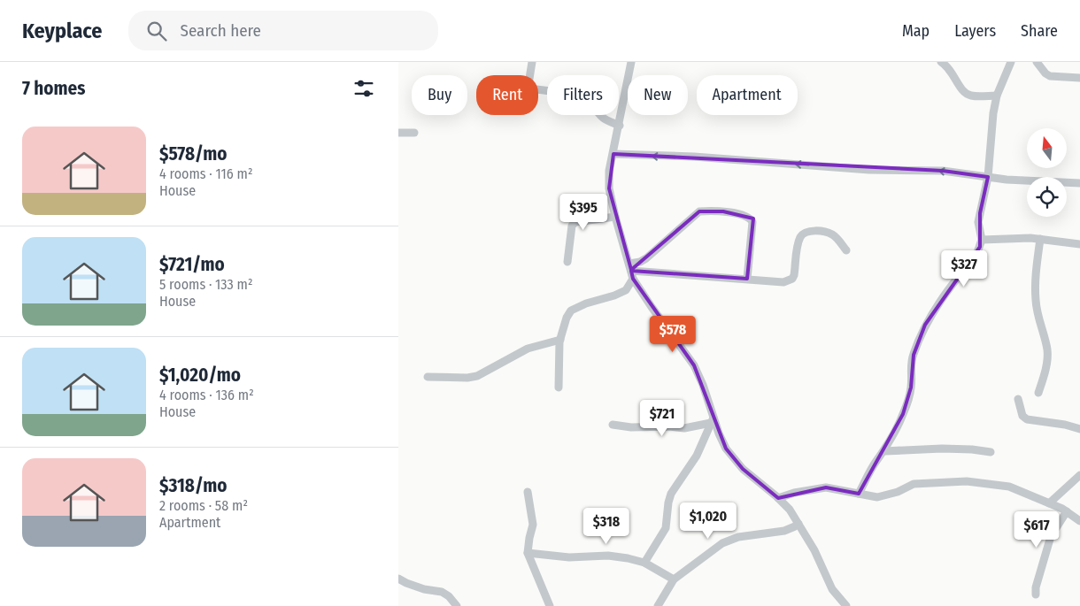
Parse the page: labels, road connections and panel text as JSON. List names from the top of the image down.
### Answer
{
  "north": "top",
  "page": {
    "header": "Keyplace",
    "search": "Search here",
    "nav": ["Map", "Layers", "Share"],
    "heading": "7 homes",
    "chip": [
      "Buy",
      "Rent",
      "Filters",
      "New",
      "Apartment"
    ],
    "list": [
      {
        "name": "$578/mo",
        "note": "4 rooms · 116 m² · House"
      },
      {
        "name": "$721/mo",
        "note": "5 rooms · 133 m² · House"
      },
      {
        "name": "$1,020/mo",
        "note": "4 rooms · 136 m² · House"
      },
      {
        "name": "$318/mo",
        "note": "2 rooms · 58 m² · Apartment"
      }
    ],
    "price": [
      "$395",
      "$327",
      "$578",
      "$721",
      "$1,020",
      "$318",
      "$617"
    ]
  }
}
